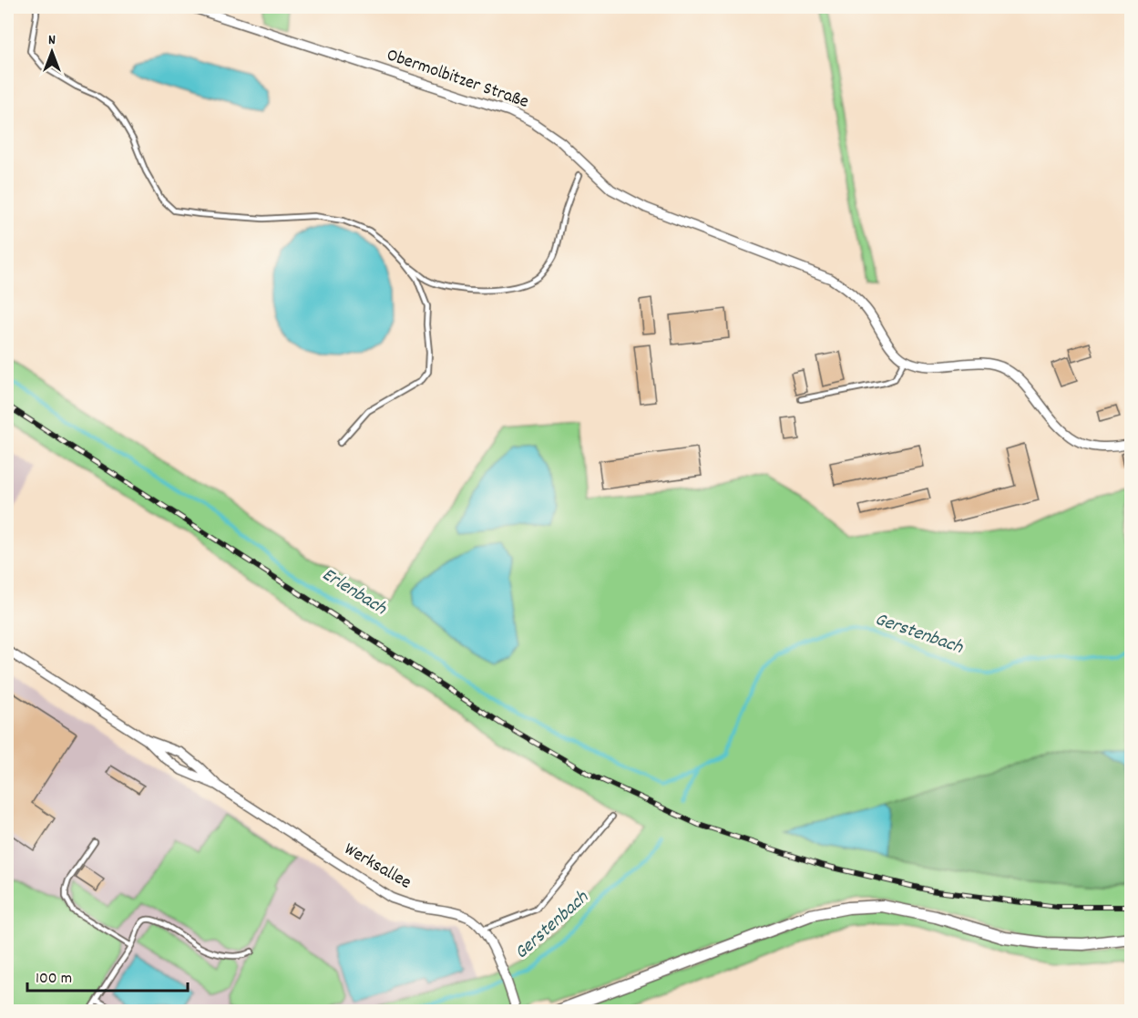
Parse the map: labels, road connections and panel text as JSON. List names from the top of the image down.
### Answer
{
  "streets": {
    "street": ["Obermolbitzer Straße", "Werksallee"]
  },
  "water": ["Erlenbach", "Gerstenbach"],
  "scale_bar": "100 m",
  "north": "top"
}
